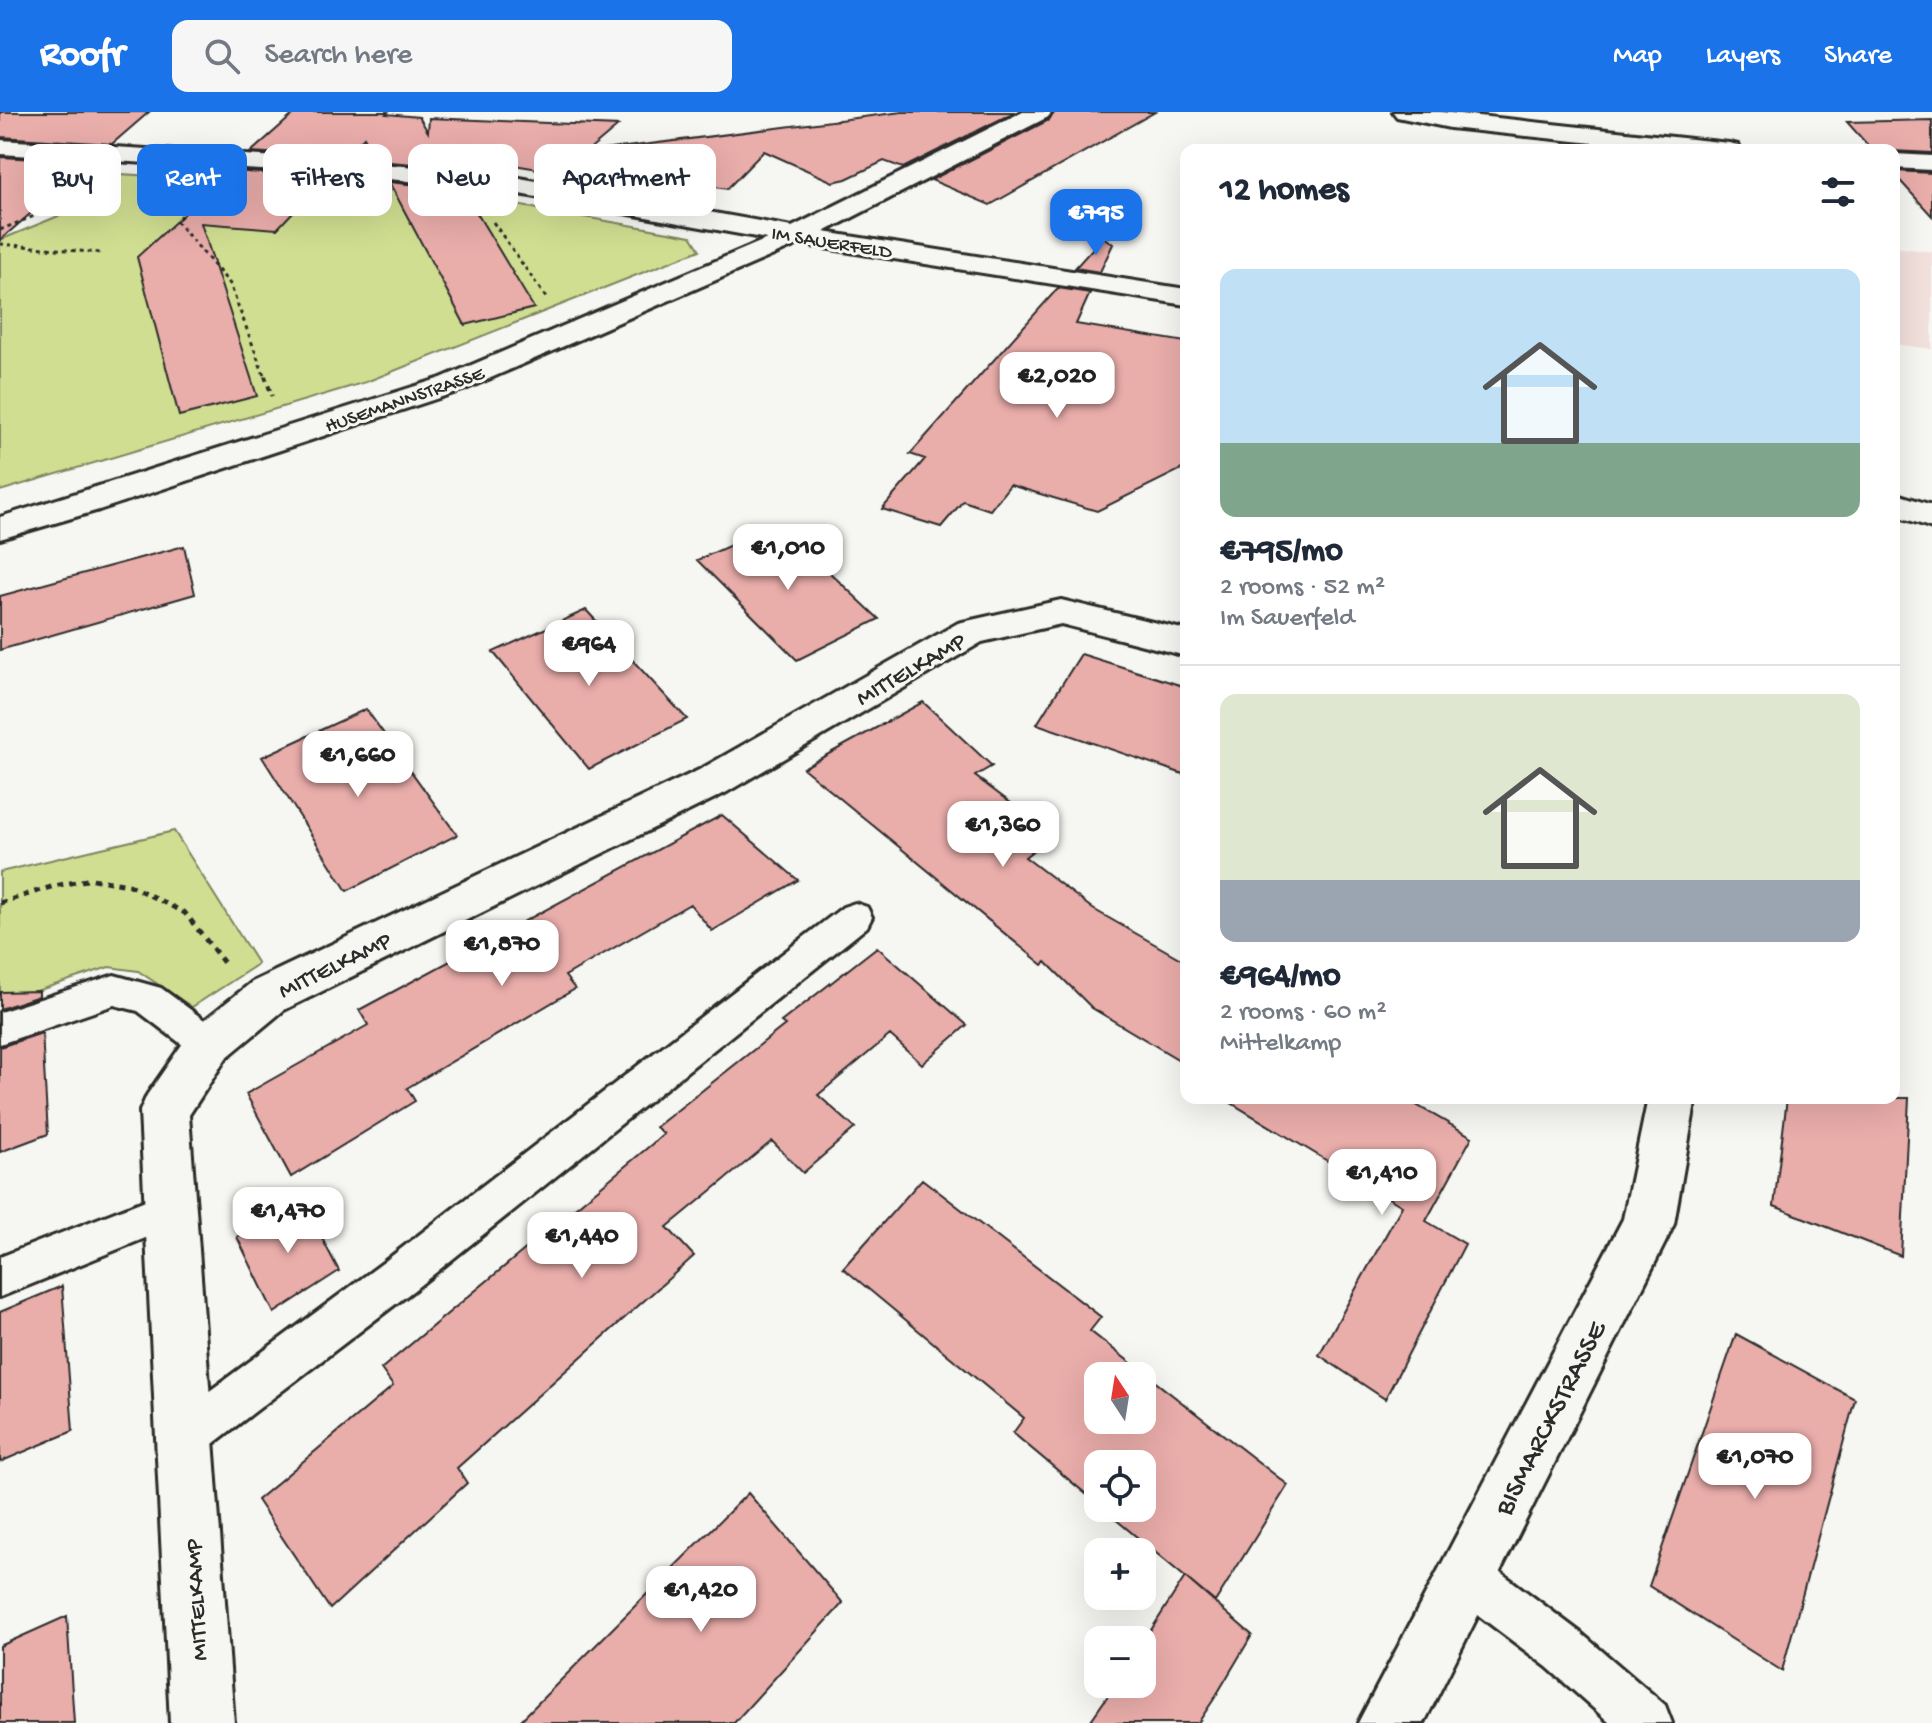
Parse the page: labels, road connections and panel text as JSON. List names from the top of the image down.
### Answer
{
  "streets": {
    "street": [
      "IM SAUERFELD",
      "HUSEMANNSTRASSE",
      "MITTELKAMP",
      "BISMARCKSTRASSE"
    ]
  },
  "crossings": [
    ["IM SAUERFELD", "HUSEMANNSTRASSE"]
  ],
  "north": "top",
  "page": {
    "header": "Roofr",
    "search": "Search here",
    "nav": ["Map", "Layers", "Share"],
    "chip": [
      "Buy",
      "Rent",
      "Filters",
      "New",
      "Apartment"
    ],
    "heading": "12 homes",
    "price": [
      "€795",
      "€2,020",
      "€1,010",
      "€964",
      "€1,660",
      "€1,360",
      "€1,870",
      "€1,410",
      "€1,470",
      "€1,440",
      "€1,070",
      "€1,420"
    ],
    "list": [
      {
        "name": "€795/mo",
        "note": "2 rooms · 52 m² · Im Sauerfeld"
      },
      {
        "name": "€964/mo",
        "note": "2 rooms · 60 m² · Mittelkamp"
      }
    ],
    "map_buttons": ["+", "−"]
  }
}
